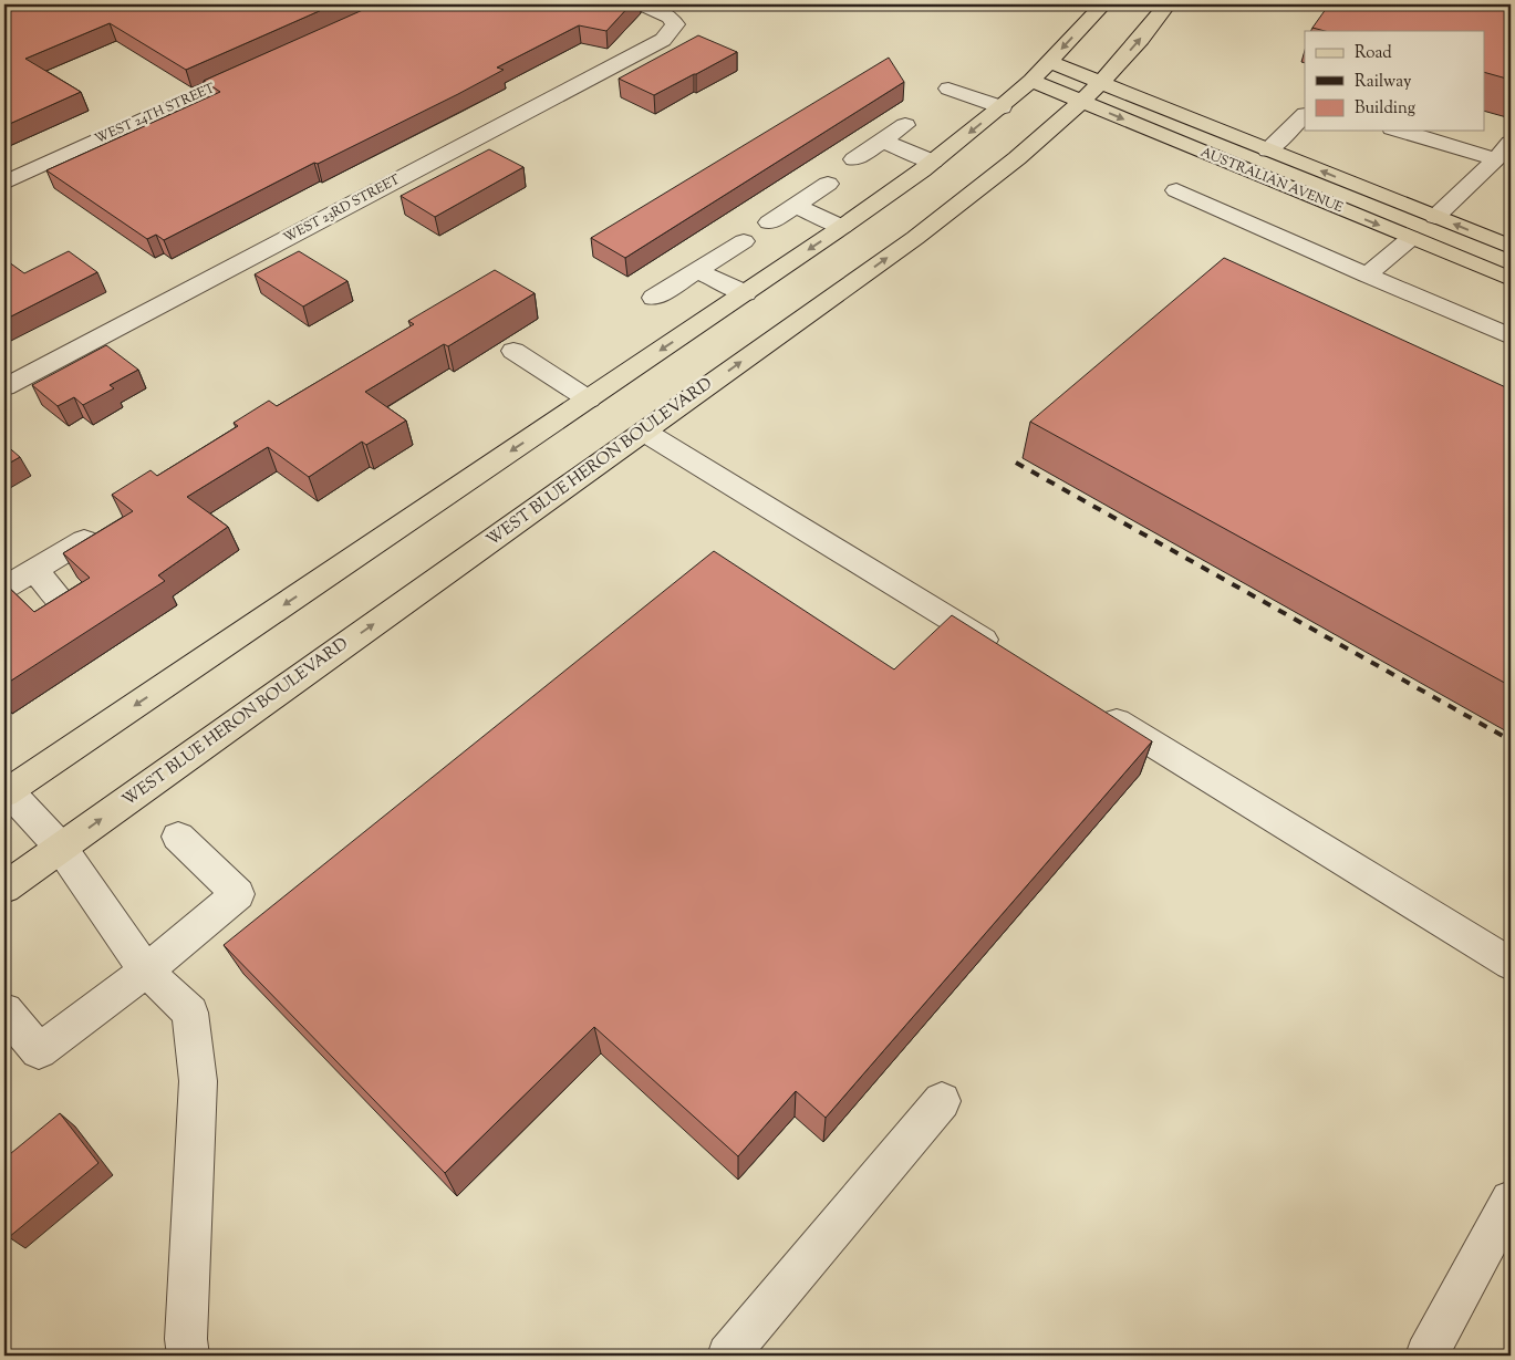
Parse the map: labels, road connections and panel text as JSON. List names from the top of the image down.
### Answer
{
  "streets": {
    "main road": ["AUSTRALIAN AVENUE", "WEST BLUE HERON BOULEVARD"],
    "street": ["WEST 24TH STREET", "WEST 23RD STREET"]
  },
  "crossings": [
    ["AUSTRALIAN AVENUE", "WEST BLUE HERON BOULEVARD"]
  ],
  "legend": ["Road", "Railway", "Building"]
}
